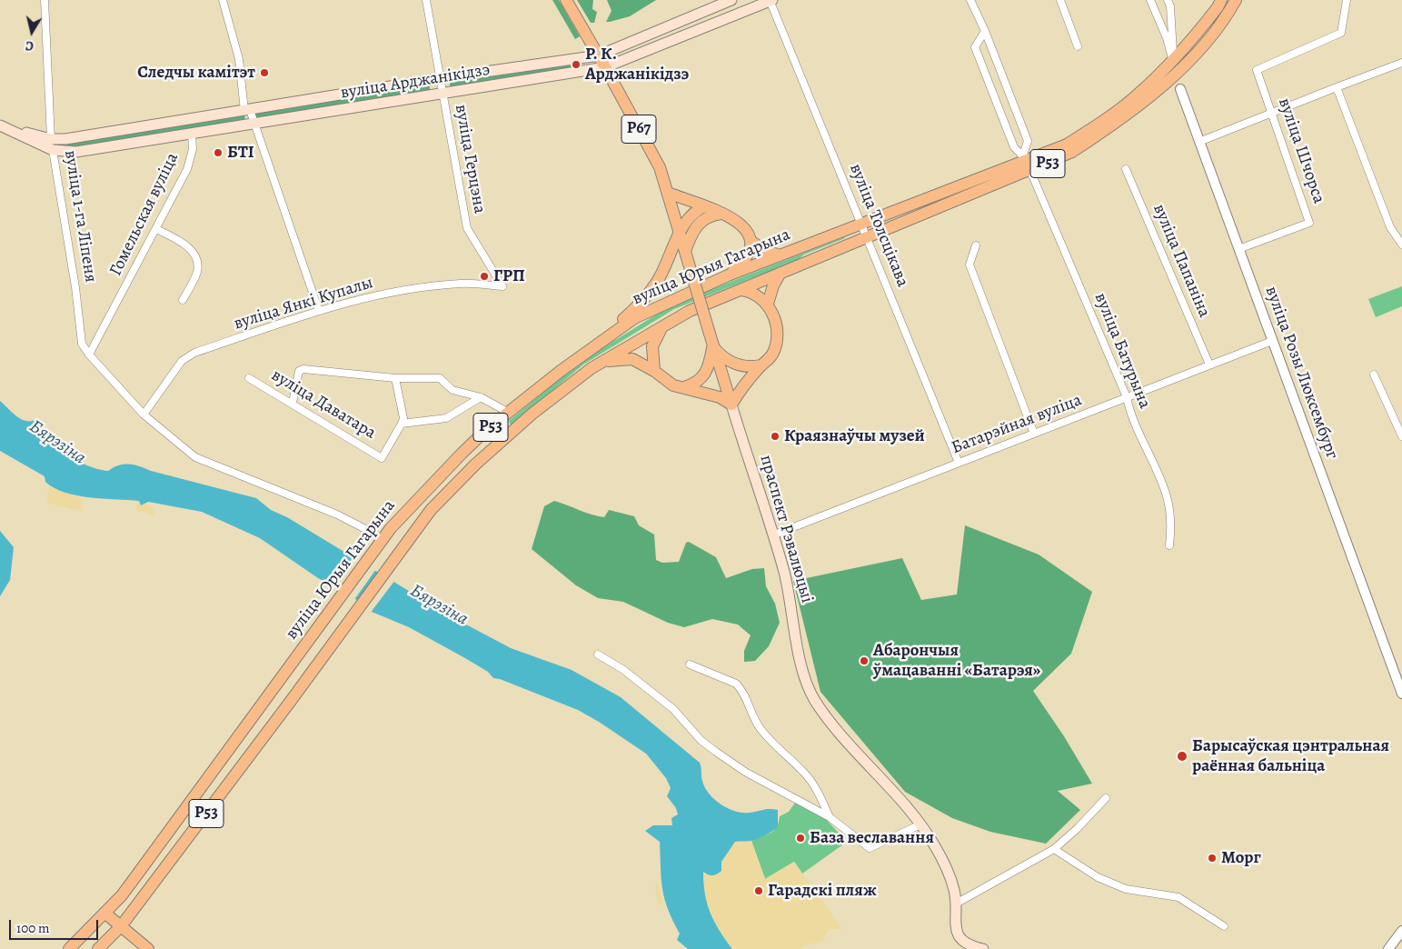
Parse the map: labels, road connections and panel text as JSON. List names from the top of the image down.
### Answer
{
  "streets": {
    "main road": [
      "вуліца Арджанікідзэ",
      "Р67",
      "Р53",
      "вуліца 1-га Ліпеня",
      "вуліца Юрыя Гагарына",
      "праспект Рэвалюцыі"
    ],
    "street": [
      "вуліца Шчорса",
      "вуліца Герцэна",
      "Гомельская вуліца",
      "вуліца Толсцікава",
      "вуліца Папаніна",
      "вуліца Янкі Купалы",
      "вуліца Батурына",
      "вуліца Розы Люксембург",
      "вуліца Даватара",
      "Батарэйная вуліца"
    ]
  },
  "crossings": [
    ["вуліца Арджанікідзэ", "вуліца Герцэна"],
    ["вуліца Арджанікідзэ", "Гомельская вуліца"],
    ["вуліца Арджанікідзэ", "вуліца 1-га Ліпеня"],
    ["вуліца Арджанікідзэ", "вуліца Толсцікава"],
    ["вуліца Арджанікідзэ", "праспект Рэвалюцыі"],
    ["Р67", "праспект Рэвалюцыі"],
    ["вуліца Шчорса", "вуліца Розы Люксембург"],
    ["вуліца Герцэна", "вуліца Янкі Купалы"],
    ["Гомельская вуліца", "вуліца 1-га Ліпеня"],
    ["вуліца 1-га Ліпеня", "вуліца Янкі Купалы"],
    ["вуліца Толсцікава", "вуліца Юрыя Гагарына"],
    ["вуліца Толсцікава", "Батарэйная вуліца"],
    ["вуліца Папаніна", "Батарэйная вуліца"],
    ["вуліца Юрыя Гагарына", "вуліца Батурына"],
    ["вуліца Юрыя Гагарына", "вуліца Розы Люксембург"],
    ["вуліца Батурына", "Батарэйная вуліца"],
    ["вуліца Розы Люксембург", "Батарэйная вуліца"],
    ["Батарэйная вуліца", "праспект Рэвалюцыі"]
  ],
  "water": ["Бярэзіна"],
  "places": [
    "Р. К. Арджанікідзэ",
    "Следчы камітэт",
    "БТІ",
    "ГРП",
    "Краязнаўчы музей",
    "Абарончыя ўмацаванні «Батарэя»",
    "Барысаўская цэнтральная раённая бальніца",
    "База веславання",
    "Морг",
    "Гарадскі пляж"
  ],
  "scale_bar": "100 m",
  "north": "bottom"
}
